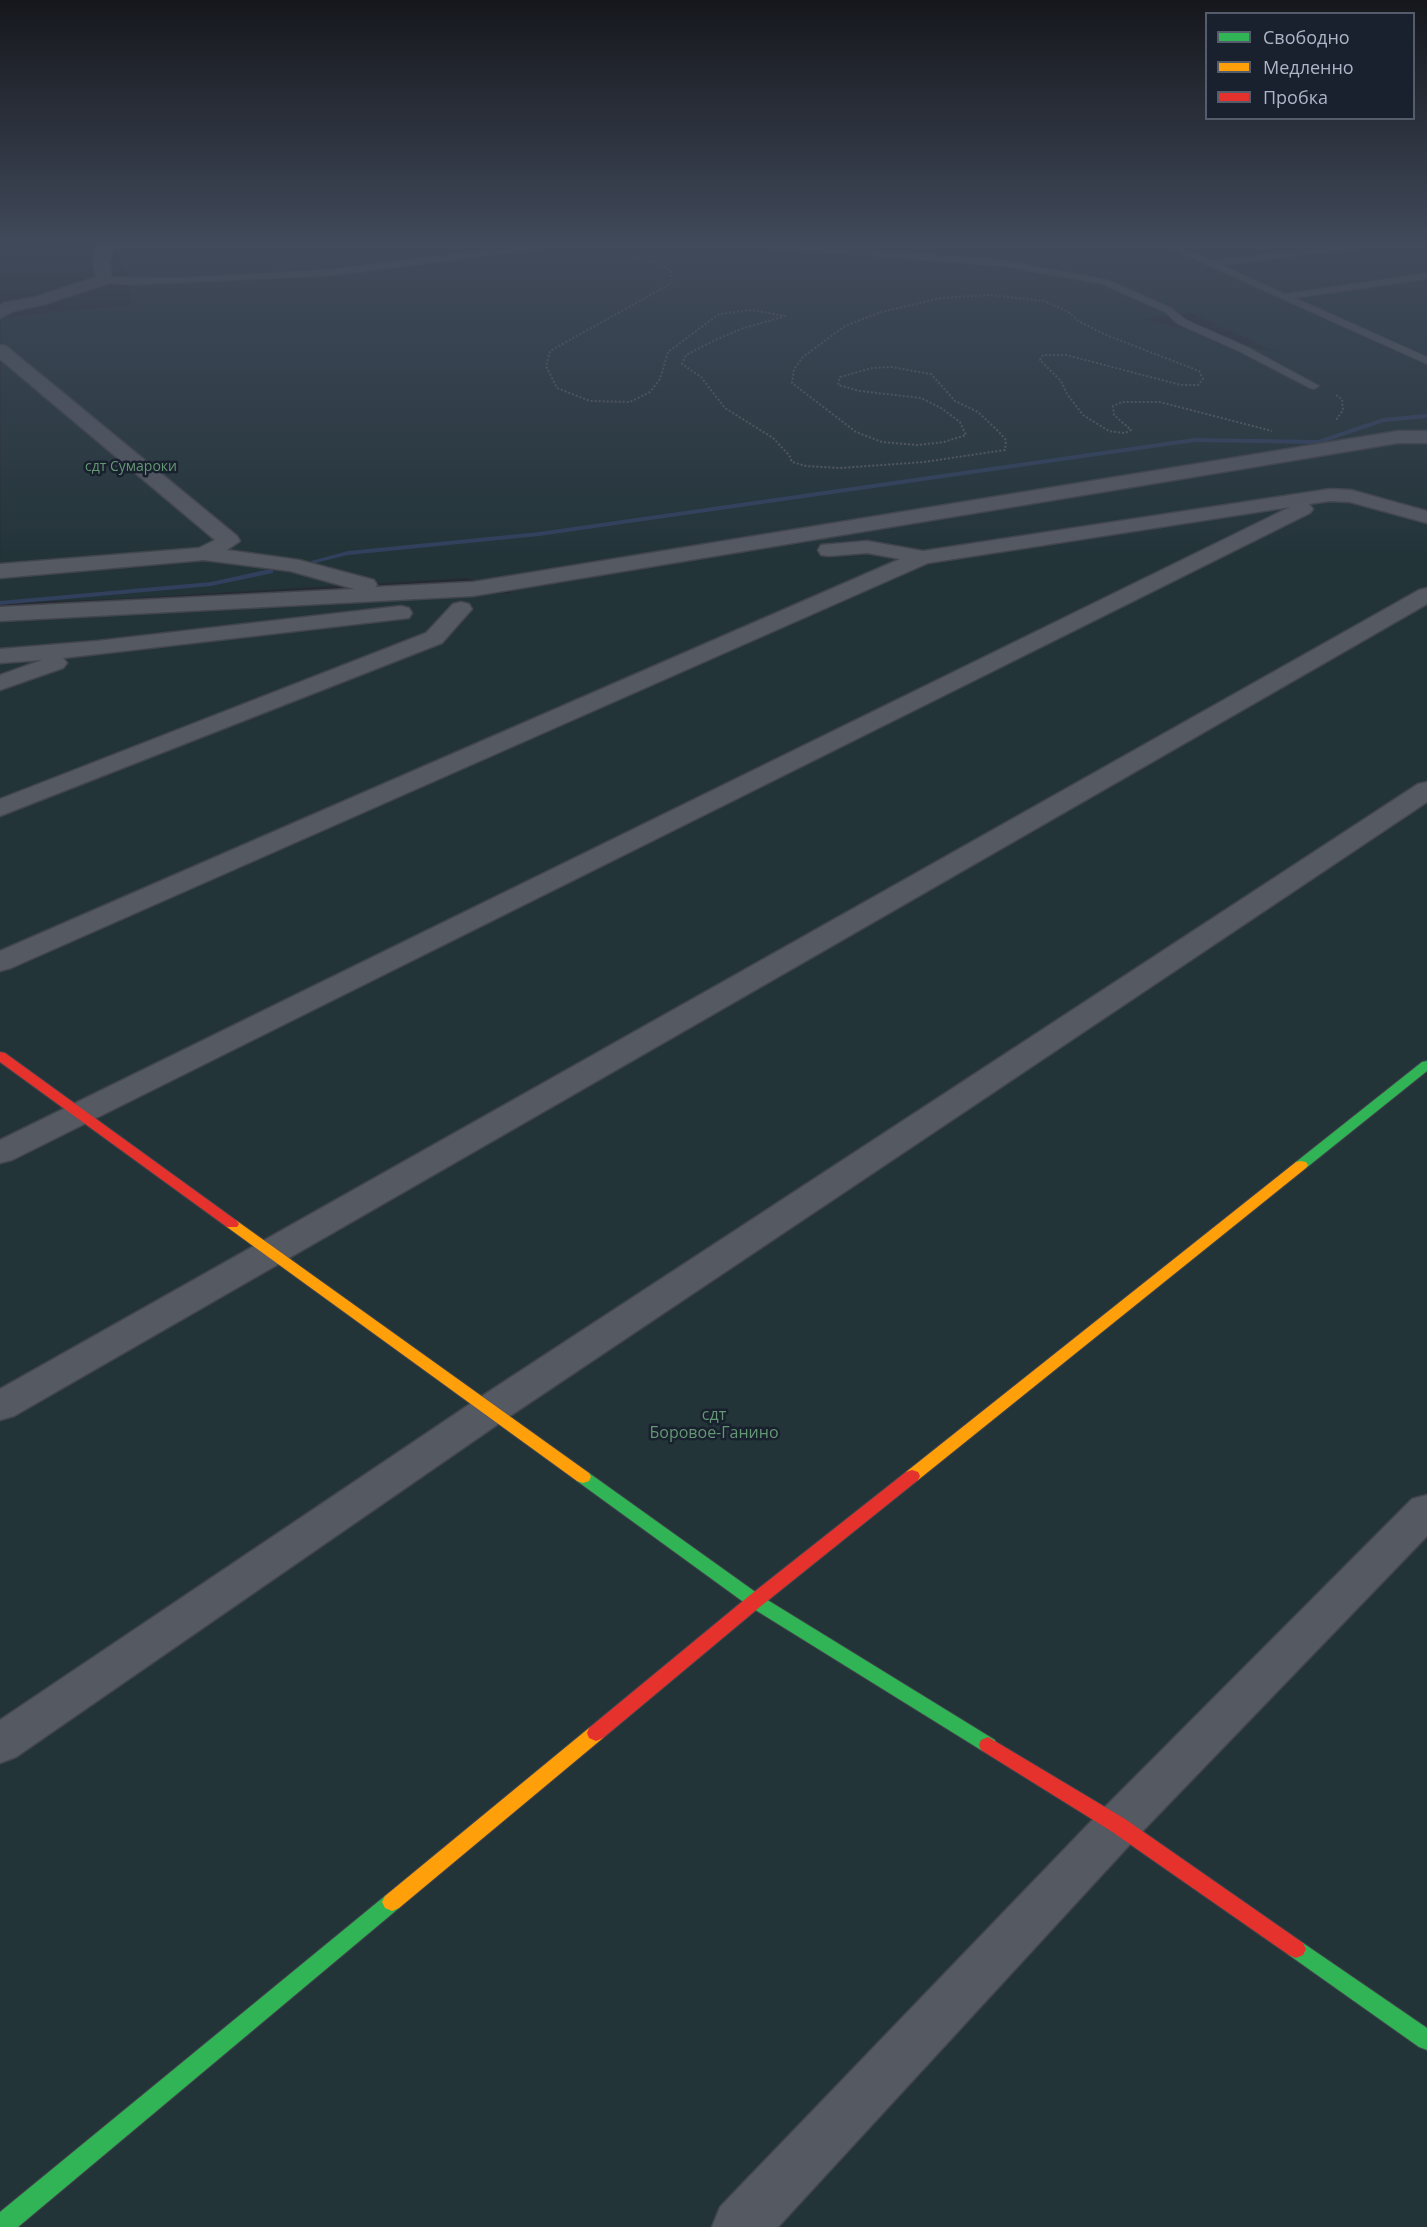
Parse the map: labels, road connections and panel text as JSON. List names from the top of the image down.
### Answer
{
  "parks": ["сдт Сумароки", "сдт Боровое-Ганино"],
  "legend": ["Свободно", "Медленно", "Пробка"]
}
